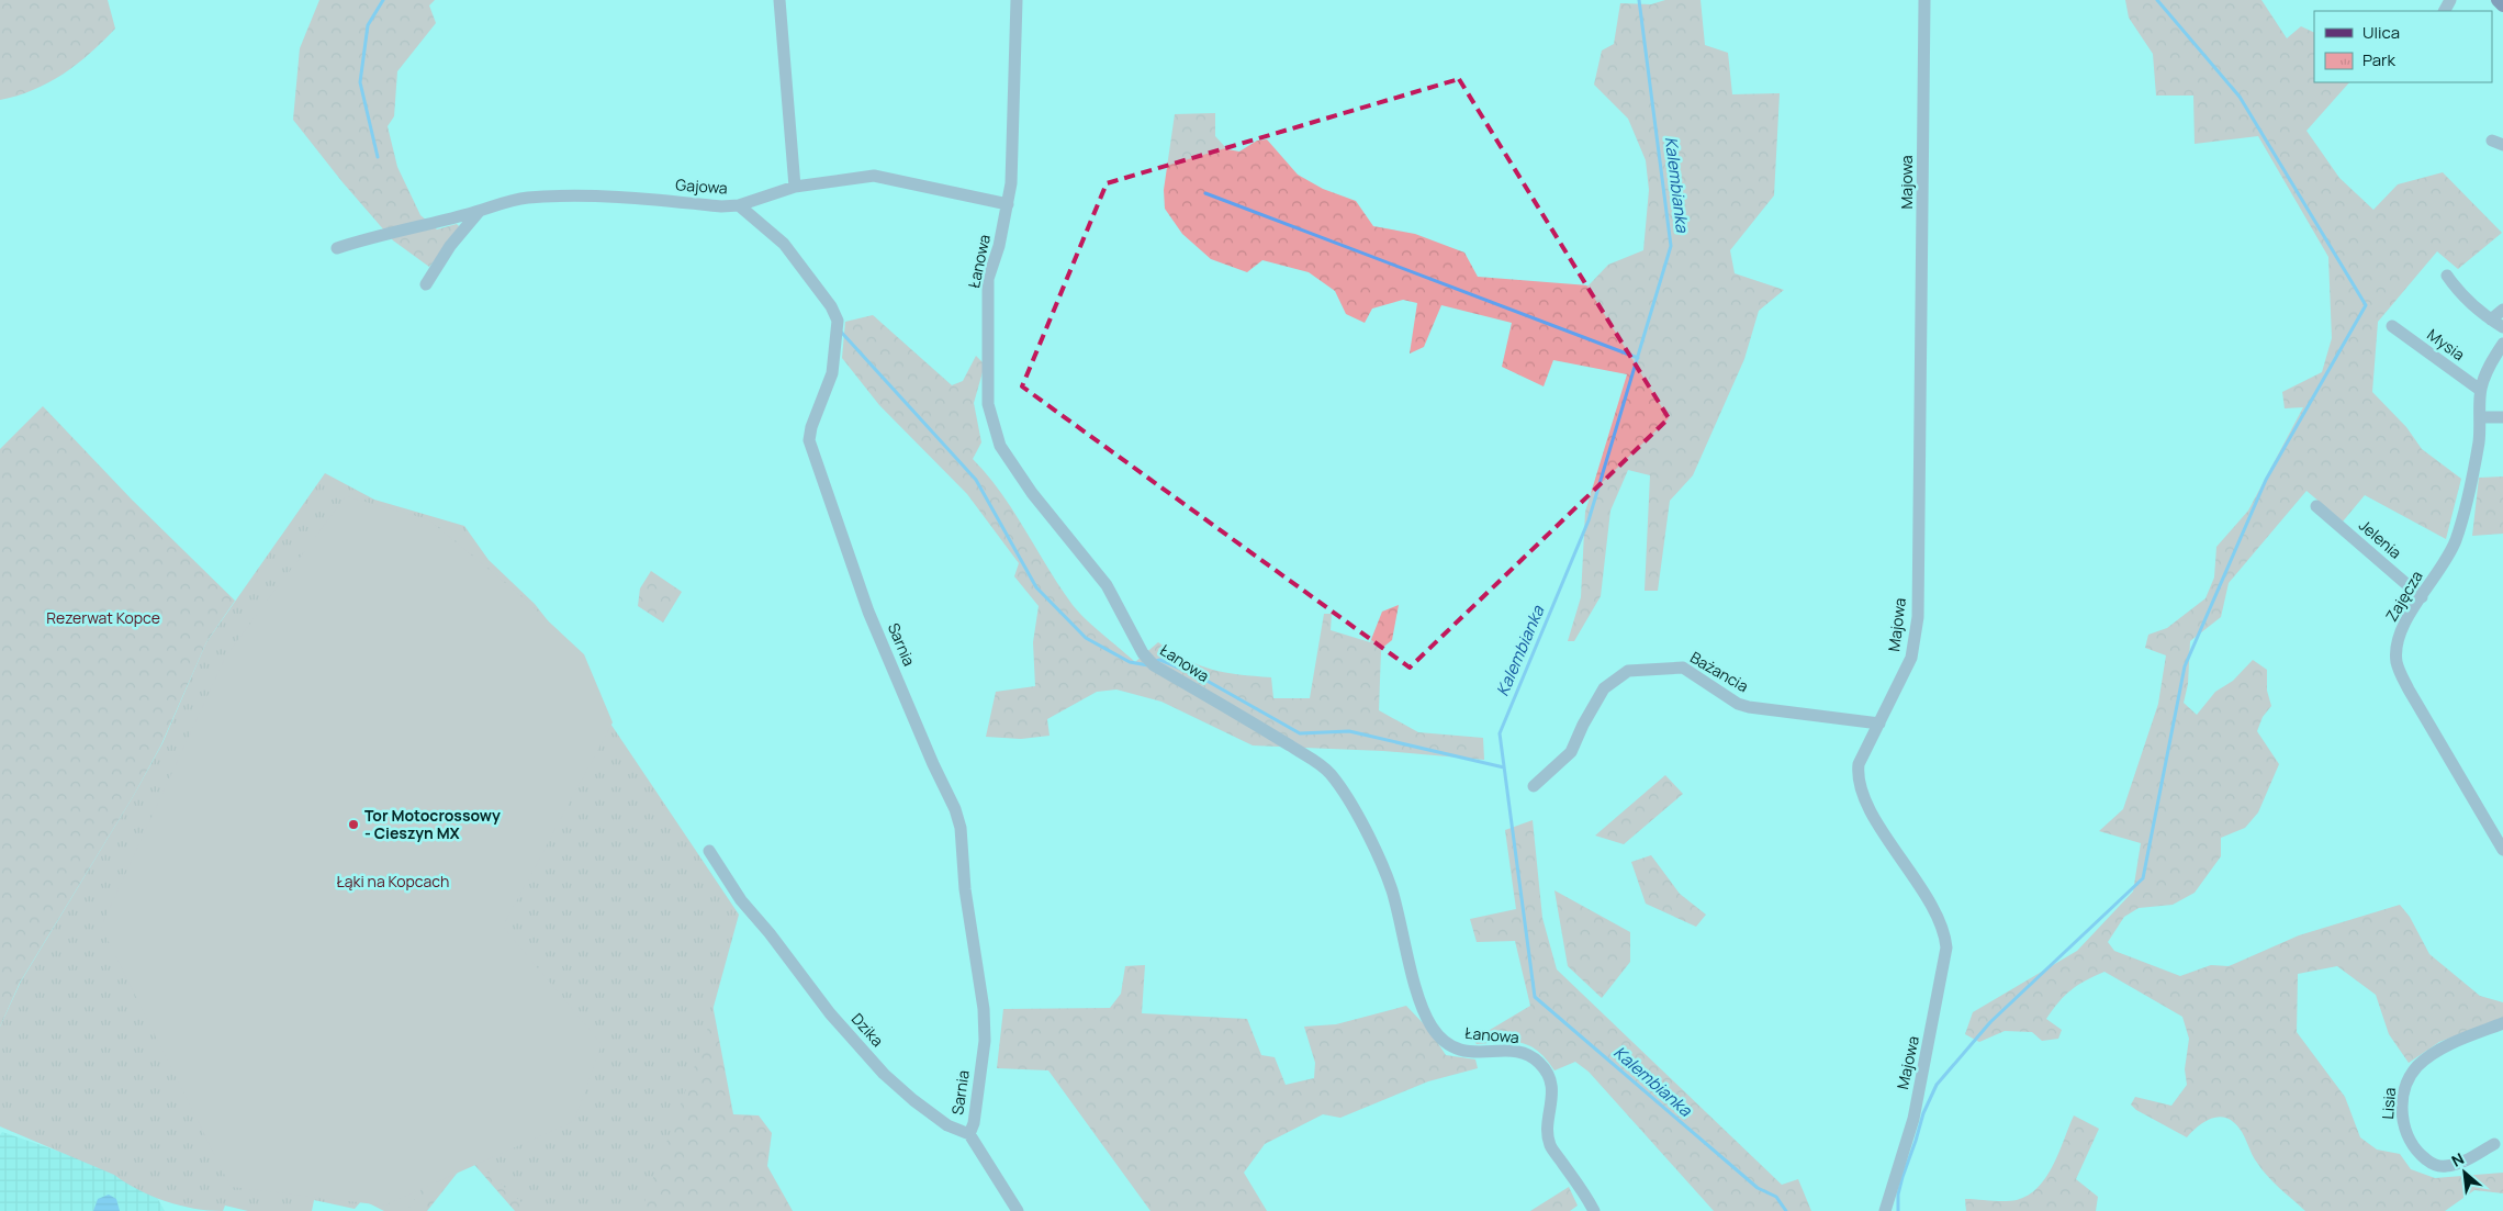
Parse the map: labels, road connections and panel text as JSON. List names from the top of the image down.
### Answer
{
  "streets": {
    "street": [
      "Majowa",
      "Gajowa",
      "Łanowa",
      "Mysia",
      "Jelenia",
      "Zajęcza",
      "Sarnia",
      "Bażancia",
      "Dzika",
      "Lisia"
    ]
  },
  "crossings": [
    ["Majowa", "Bażancia"],
    ["Gajowa", "Łanowa"],
    ["Gajowa", "Sarnia"],
    ["Mysia", "Zajęcza"],
    ["Jelenia", "Zajęcza"],
    ["Sarnia", "Dzika"]
  ],
  "water": ["Kalembianka"],
  "parks": ["Rezerwat Kopce", "Łąki na Kopcach"],
  "places": ["Tor Motocrossowy - Cieszyn MX"],
  "legend": ["Ulica", "Park"],
  "north": "top left"
}
